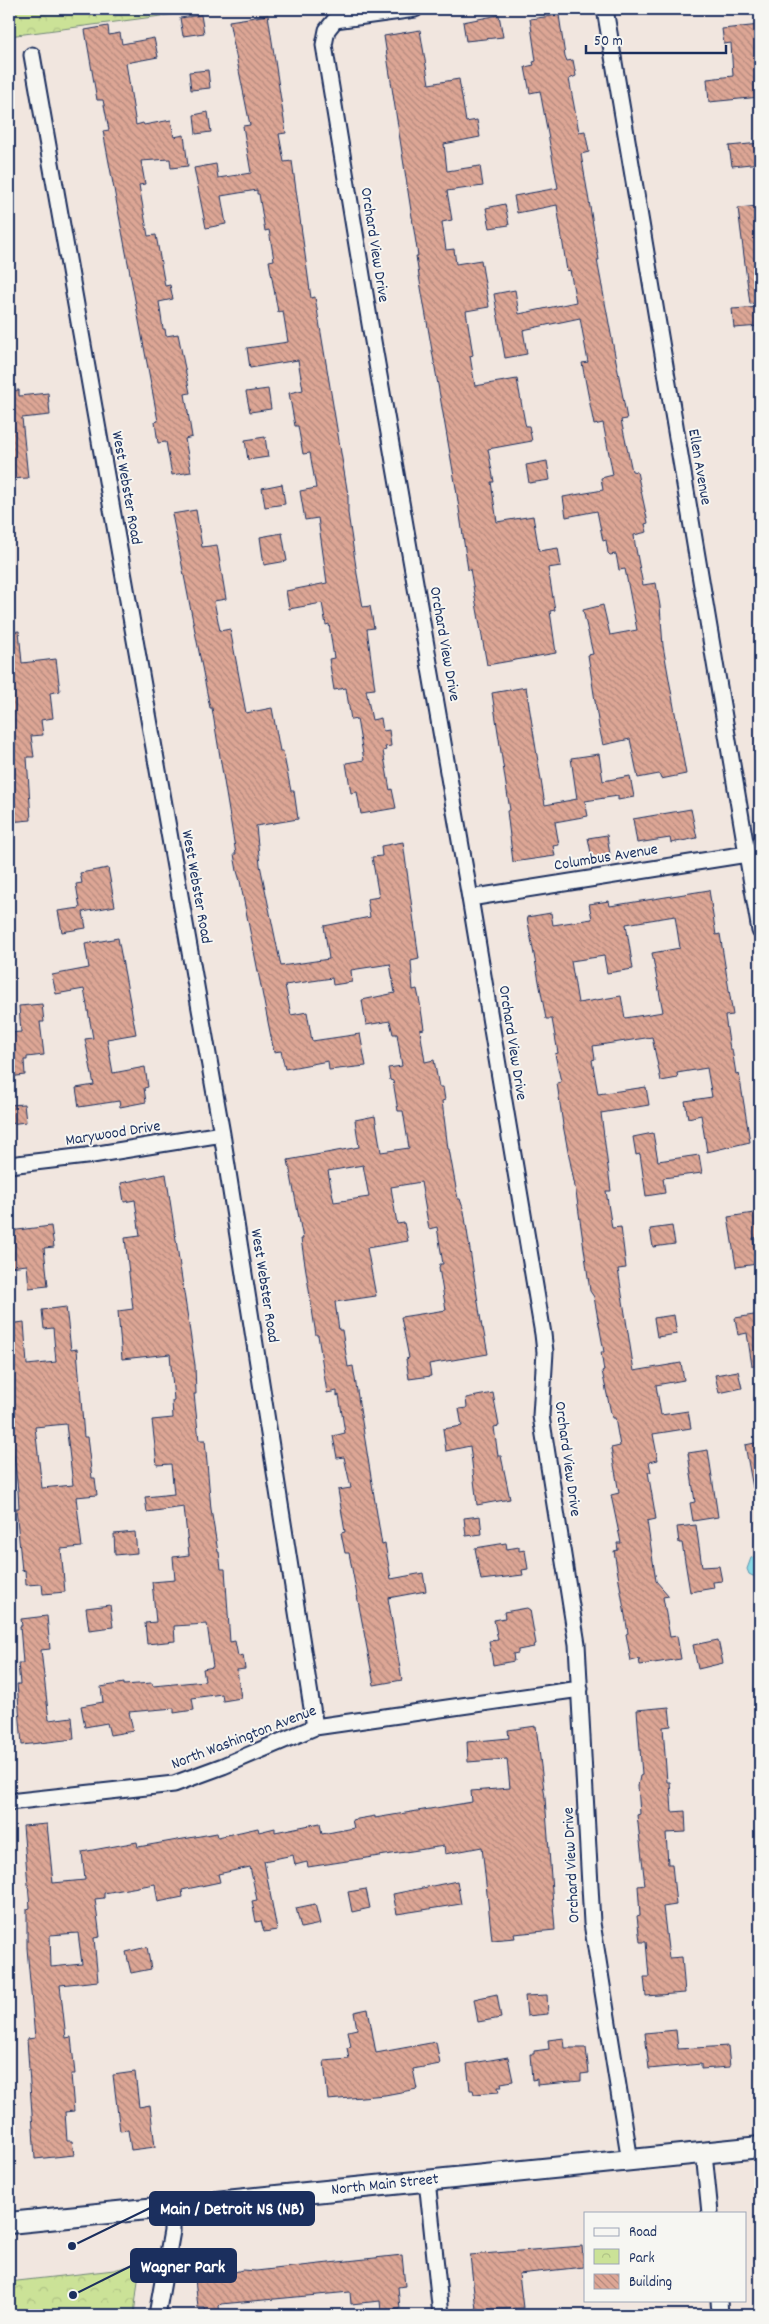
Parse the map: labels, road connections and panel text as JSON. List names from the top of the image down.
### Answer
{
  "streets": {
    "main road": ["North Main Street"],
    "street": [
      "Orchard View Drive",
      "Ellen Avenue",
      "West Webster Road",
      "Columbus Avenue",
      "Marywood Drive",
      "North Washington Avenue"
    ]
  },
  "crossings": [
    ["Orchard View Drive", "Columbus Avenue"],
    ["Orchard View Drive", "North Washington Avenue"],
    ["Orchard View Drive", "North Main Street"],
    ["Ellen Avenue", "Columbus Avenue"],
    ["West Webster Road", "Marywood Drive"],
    ["West Webster Road", "North Washington Avenue"]
  ],
  "places": ["Main / Detroit NS (NB)", "Wagner Park"],
  "legend": ["Road", "Park", "Building"],
  "scale_bar": "50 m"
}
